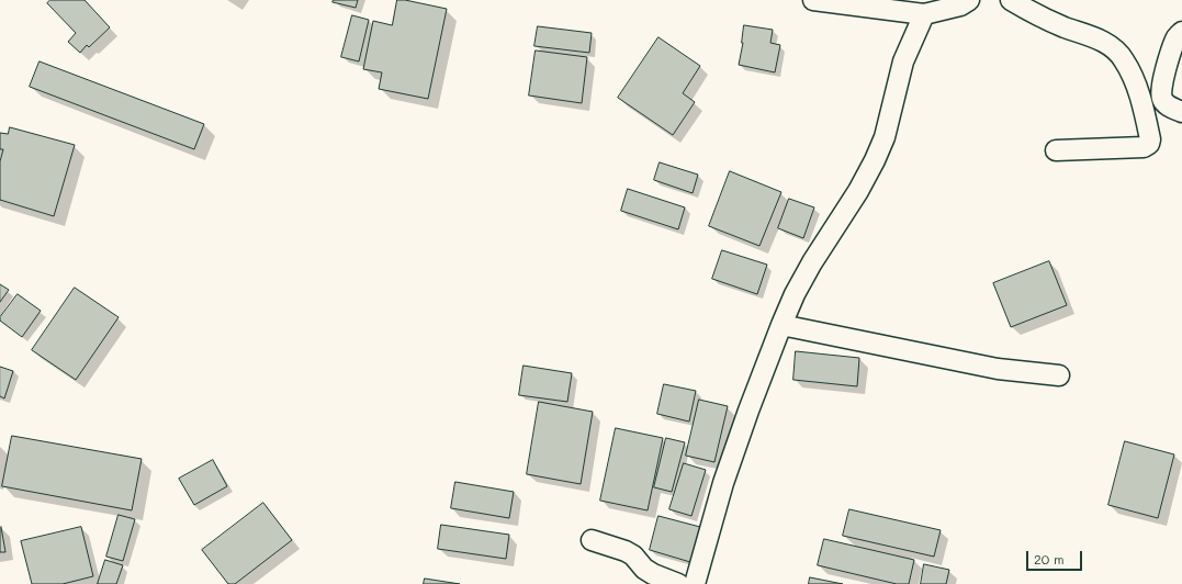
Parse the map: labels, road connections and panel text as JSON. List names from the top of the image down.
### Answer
{
  "scale_bar": "20 m"
}
